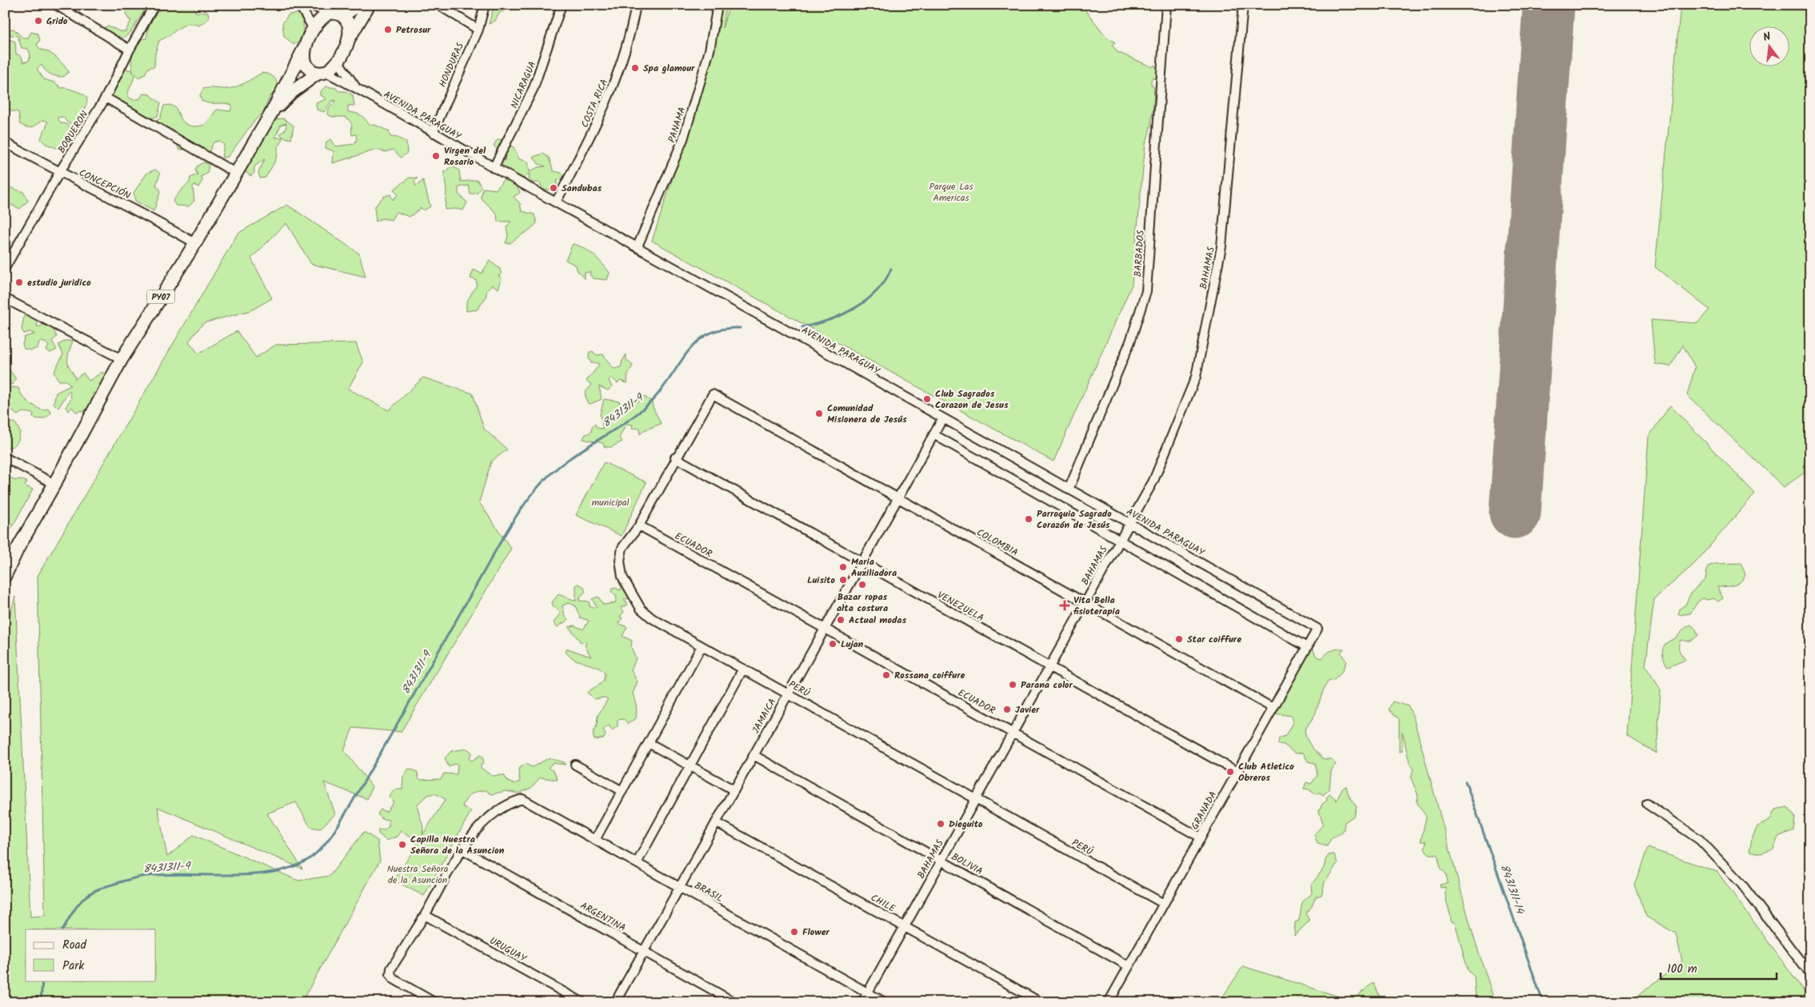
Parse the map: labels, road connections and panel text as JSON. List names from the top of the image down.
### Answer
{
  "streets": {
    "highway": ["PY07"],
    "street": [
      "HONDURAS",
      "NICARAGUA",
      "COSTA RICA",
      "AVENIDA PARAGUAY",
      "PANAMA",
      "BOQUERON",
      "CONCEPCIÓN",
      "BARBADOS",
      "BAHAMAS",
      "COLOMBIA",
      "ECUADOR",
      "VENEZUELA",
      "PERÚ",
      "JAMAICA",
      "GRANADA",
      "BOLIVIA",
      "BRASIL",
      "CHILE",
      "ARGENTINA",
      "URUGUAY"
    ]
  },
  "crossings": [
    ["HONDURAS", "AVENIDA PARAGUAY"],
    ["NICARAGUA", "AVENIDA PARAGUAY"],
    ["COSTA RICA", "AVENIDA PARAGUAY"],
    ["AVENIDA PARAGUAY", "PANAMA"],
    ["AVENIDA PARAGUAY", "BARBADOS"],
    ["AVENIDA PARAGUAY", "BAHAMAS"],
    ["AVENIDA PARAGUAY", "PY07"],
    ["AVENIDA PARAGUAY", "JAMAICA"],
    ["AVENIDA PARAGUAY", "GRANADA"],
    ["BOQUERON", "CONCEPCIÓN"],
    ["CONCEPCIÓN", "PY07"],
    ["BAHAMAS", "COLOMBIA"],
    ["BAHAMAS", "ECUADOR"],
    ["BAHAMAS", "VENEZUELA"],
    ["BAHAMAS", "PERÚ"],
    ["BAHAMAS", "BOLIVIA"],
    ["BAHAMAS", "BRASIL"],
    ["BAHAMAS", "CHILE"],
    ["COLOMBIA", "PERÚ"],
    ["COLOMBIA", "JAMAICA"],
    ["COLOMBIA", "GRANADA"],
    ["ECUADOR", "PERÚ"],
    ["ECUADOR", "JAMAICA"],
    ["ECUADOR", "GRANADA"],
    ["VENEZUELA", "PERÚ"],
    ["VENEZUELA", "JAMAICA"],
    ["VENEZUELA", "GRANADA"],
    ["PERÚ", "JAMAICA"],
    ["PERÚ", "GRANADA"],
    ["JAMAICA", "BOLIVIA"],
    ["JAMAICA", "BRASIL"],
    ["JAMAICA", "CHILE"],
    ["JAMAICA", "ARGENTINA"],
    ["GRANADA", "BOLIVIA"],
    ["BRASIL", "ARGENTINA"]
  ],
  "water": ["8431311-9", "8431311-14"],
  "parks": ["Parque Las Americas", "municipal", "Nuestra Señora de la Asuncion"],
  "places": {
    "other": [
      "Grido",
      "Petrosur",
      "Spa glamour",
      "Virgen del Rosario",
      "Sandubas",
      "estudio juridico",
      "Club Sagrados Corazon de Jesus",
      "Comunidad Misionera de Jesús",
      "Parroquia Sagrado Corazón de Jesús",
      "Maria Auxiliadora",
      "Luisito",
      "Bazar ropas alta costura",
      "Actual modas",
      "Star coiffure",
      "Lujan",
      "Rossana coiffure",
      "Parana color",
      "Javier",
      "Club Atletico Obreros",
      "Dieguito",
      "Capilla Nuestra Señora de la Asuncion",
      "Flower"
    ],
    "health": ["Vita Bella fisioterapia"]
  },
  "legend": ["Road", "Park"],
  "scale_bar": "100 m",
  "north": "top"
}
